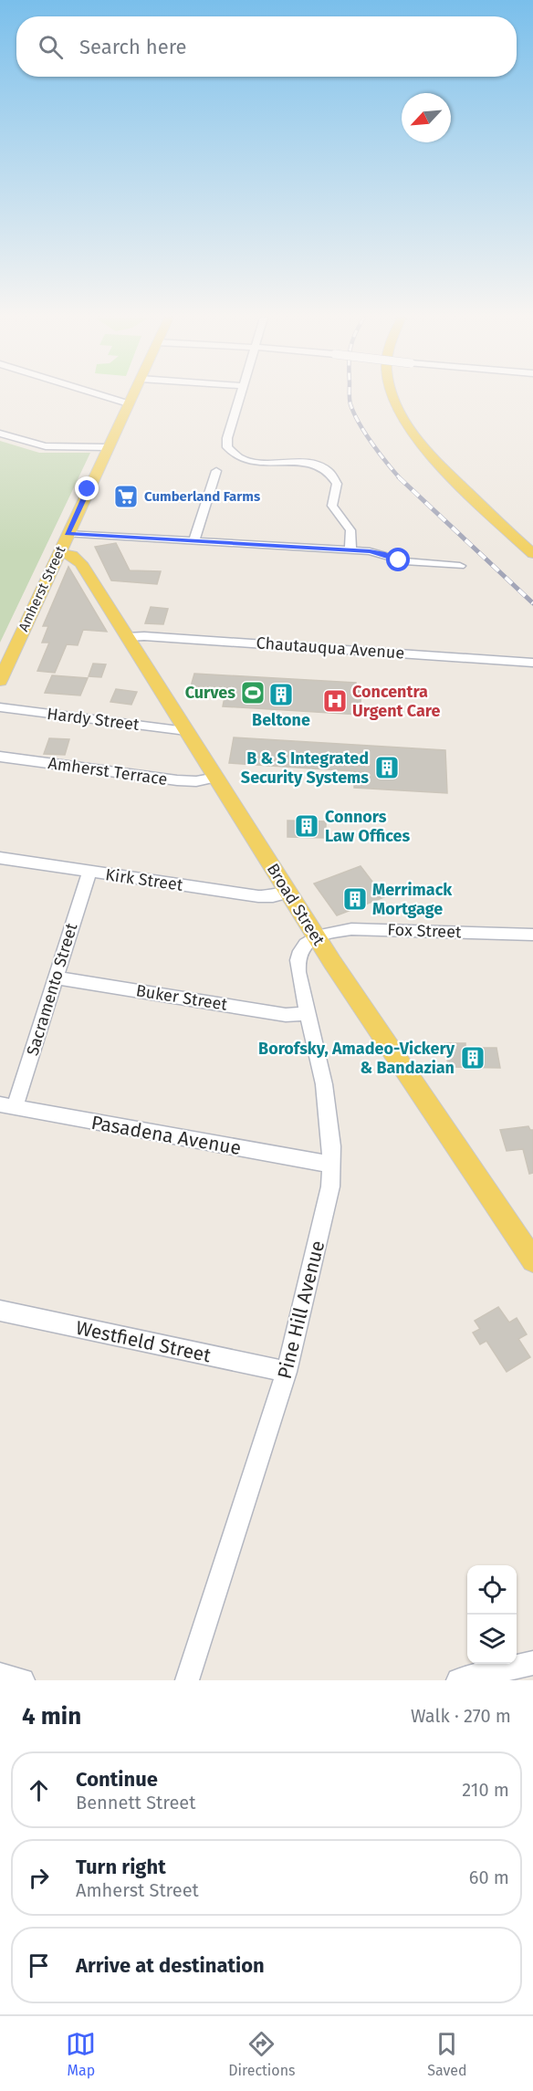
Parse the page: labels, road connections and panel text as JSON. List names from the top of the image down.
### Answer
{
  "streets": {
    "main road": ["Amherst Street", "Broad Street"],
    "street": [
      "Chautauqua Avenue",
      "Hardy Street",
      "Amherst Terrace",
      "Kirk Street",
      "Fox Street",
      "Sacramento Street",
      "Buker Street",
      "Pasadena Avenue",
      "Pine Hill Avenue",
      "Westfield Street"
    ]
  },
  "crossings": [
    ["Amherst Street", "Broad Street"],
    ["Chautauqua Avenue", "Broad Street"],
    ["Hardy Street", "Broad Street"],
    ["Amherst Terrace", "Broad Street"],
    ["Kirk Street", "Broad Street"],
    ["Kirk Street", "Sacramento Street"],
    ["Broad Street", "Fox Street"],
    ["Broad Street", "Pine Hill Avenue"],
    ["Fox Street", "Pine Hill Avenue"],
    ["Sacramento Street", "Buker Street"],
    ["Sacramento Street", "Pasadena Avenue"],
    ["Buker Street", "Pine Hill Avenue"],
    ["Pasadena Avenue", "Pine Hill Avenue"],
    ["Pine Hill Avenue", "Westfield Street"]
  ],
  "places": {
    "supermarket": ["Cumberland Farms"],
    "sports": ["Curves"],
    "building": [
      "Beltone",
      "B & S Integrated Security Systems",
      "Connors Law Offices",
      "Merrimack Mortgage",
      "Borofsky, Amadeo-Vickery & Bandazian"
    ],
    "hospital": ["Concentra Urgent Care"]
  },
  "north": "bottom left",
  "page": {
    "search": "Search here",
    "heading": ["4 min", "Walk · 270 m"],
    "list": [
      ["Continue", "Bennett Street", "210 m"],
      ["Turn right", "Amherst Street", "60 m"],
      "Arrive at destination"
    ],
    "nav": ["Map", "Directions", "Saved"]
  }
}
